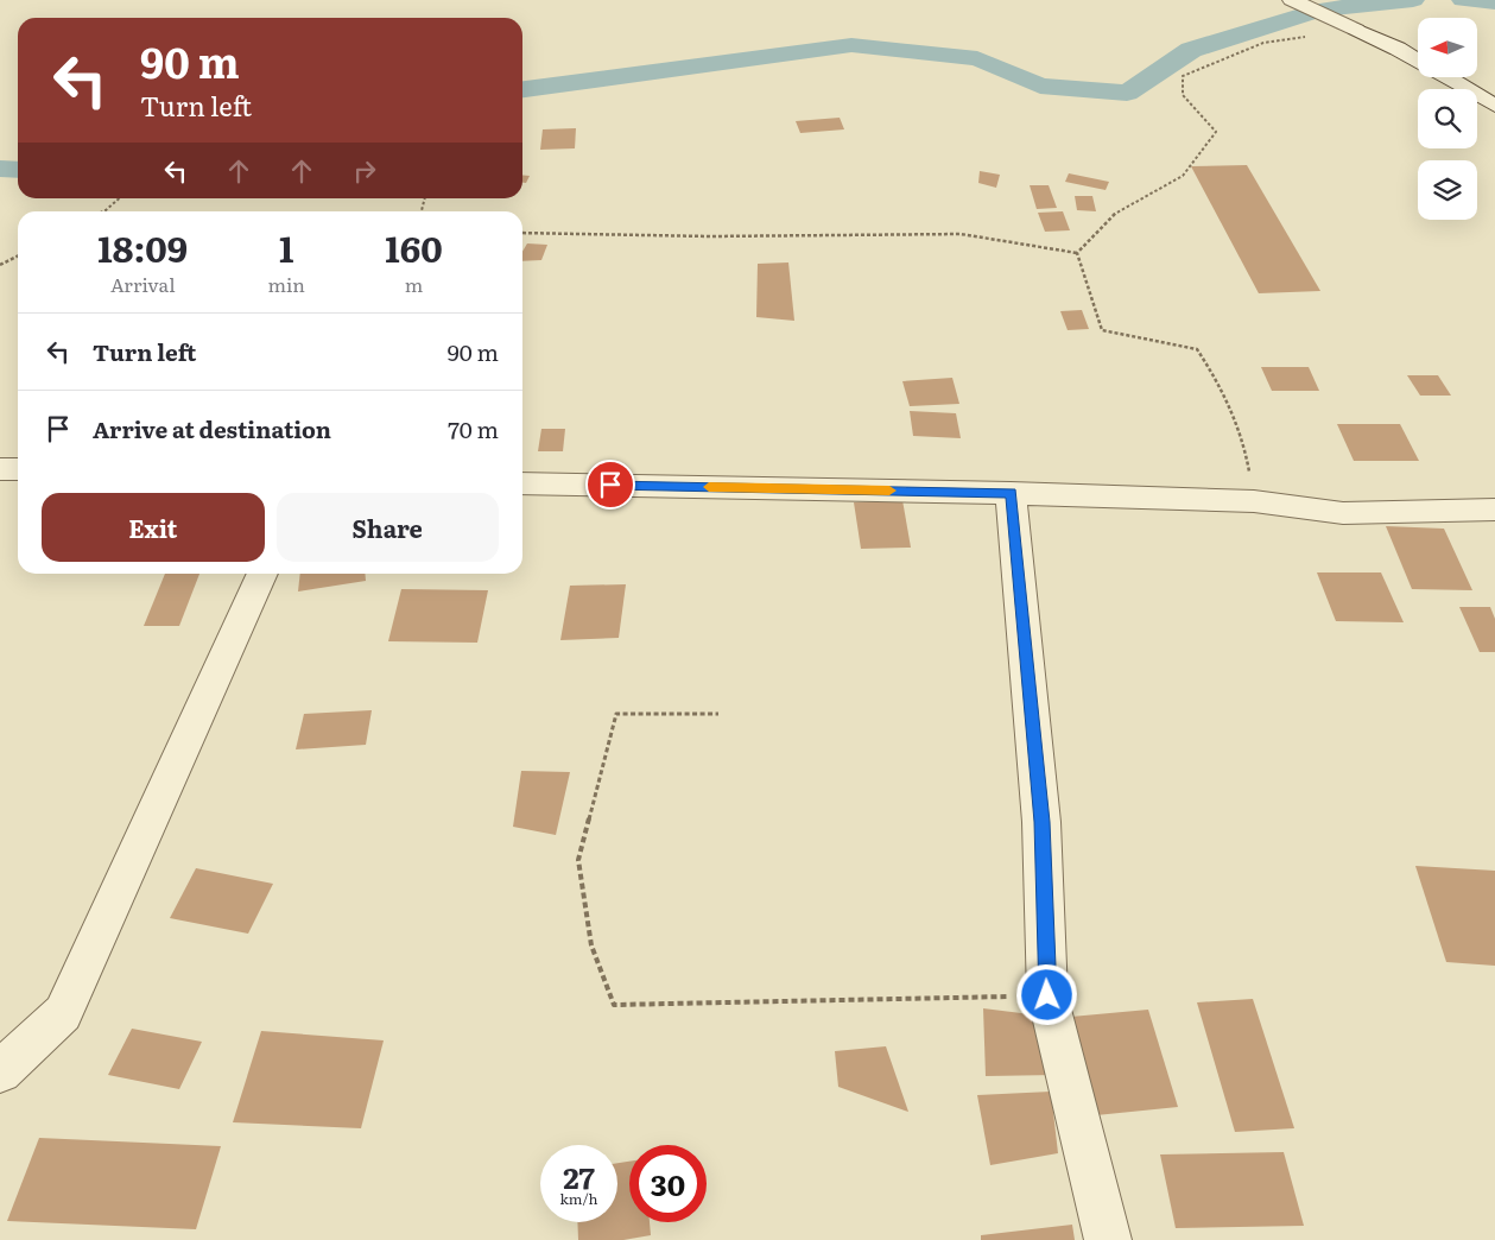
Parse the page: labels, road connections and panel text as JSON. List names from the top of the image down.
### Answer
{
  "north": "left",
  "page": {
    "turn": ["90 m", "Turn left"],
    "eta": [
      "18:09",
      "Arrival",
      "1",
      "min",
      "160",
      "m"
    ],
    "list": [
      {
        "name": "Turn left",
        "value": "90 m"
      },
      {
        "name": "Arrive at destination",
        "value": "70 m"
      }
    ],
    "buttons": ["Exit", "Share"],
    "speed": "27 km/h",
    "limit": "30"
  }
}
